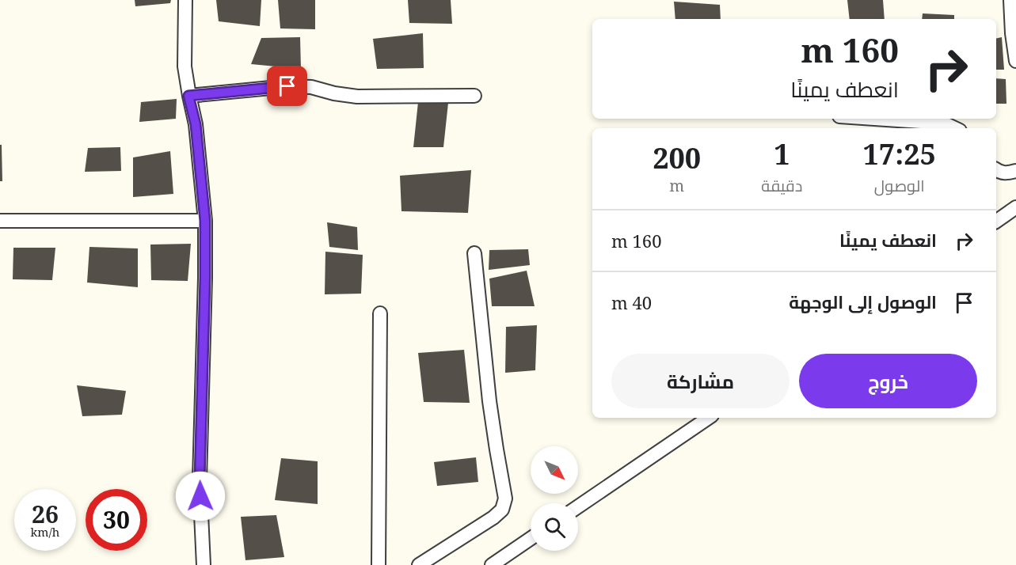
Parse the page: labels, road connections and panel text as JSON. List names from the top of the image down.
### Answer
{
  "north": "bottom right",
  "page": {
    "turn": ["160 m", "انعطف يمينًا"],
    "eta": [
      "17:25",
      "الوصول",
      "1",
      "دقيقة",
      "200",
      "m"
    ],
    "list": [
      {
        "name": "انعطف يمينًا",
        "value": "160 m"
      },
      {
        "name": "الوصول إلى الوجهة",
        "value": "40 m"
      }
    ],
    "buttons": ["خروج", "مشاركة"],
    "speed": "26 km/h",
    "limit": "30"
  }
}
